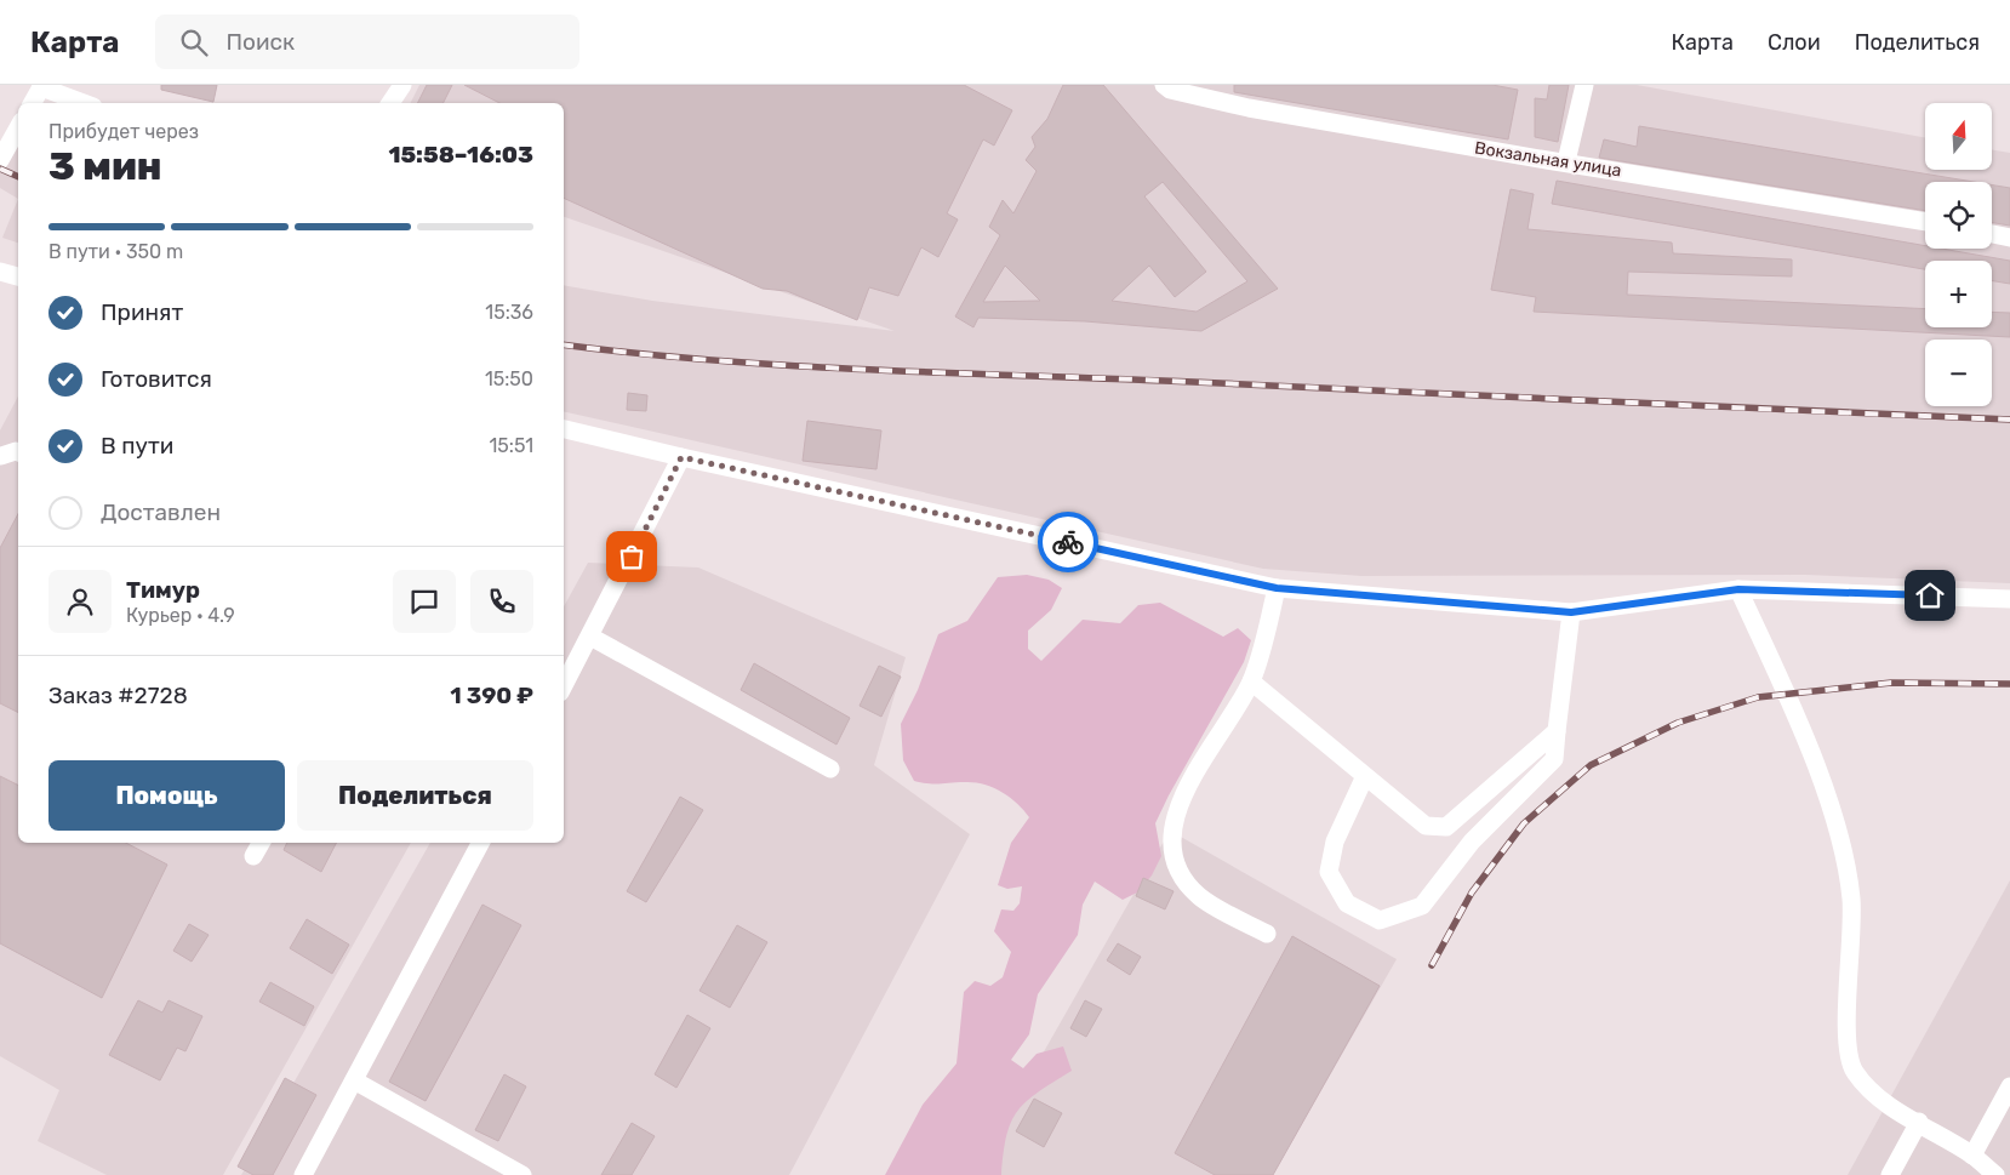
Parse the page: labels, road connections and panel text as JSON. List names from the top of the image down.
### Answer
{
  "streets": {
    "street": ["Вокзальная улица"]
  },
  "north": "top",
  "page": {
    "header": "Карта",
    "search": "Поиск",
    "nav": ["Карта", "Слои", "Поделиться"],
    "map_buttons": ["+", "−"],
    "heading": ["3 мин", "Прибудет через", "15:58–16:03"],
    "panel": [
      "Тимур",
      "Курьер · 4.9",
      "Заказ #2728",
      "1 390 ₽"
    ],
    "bar": "В пути · 350 m",
    "list": [
      ["Принят", "15:36"],
      ["Готовится", "15:50"],
      ["В пути", "15:51"],
      "Доставлен"
    ],
    "buttons": ["Помощь", "Поделиться"]
  }
}
